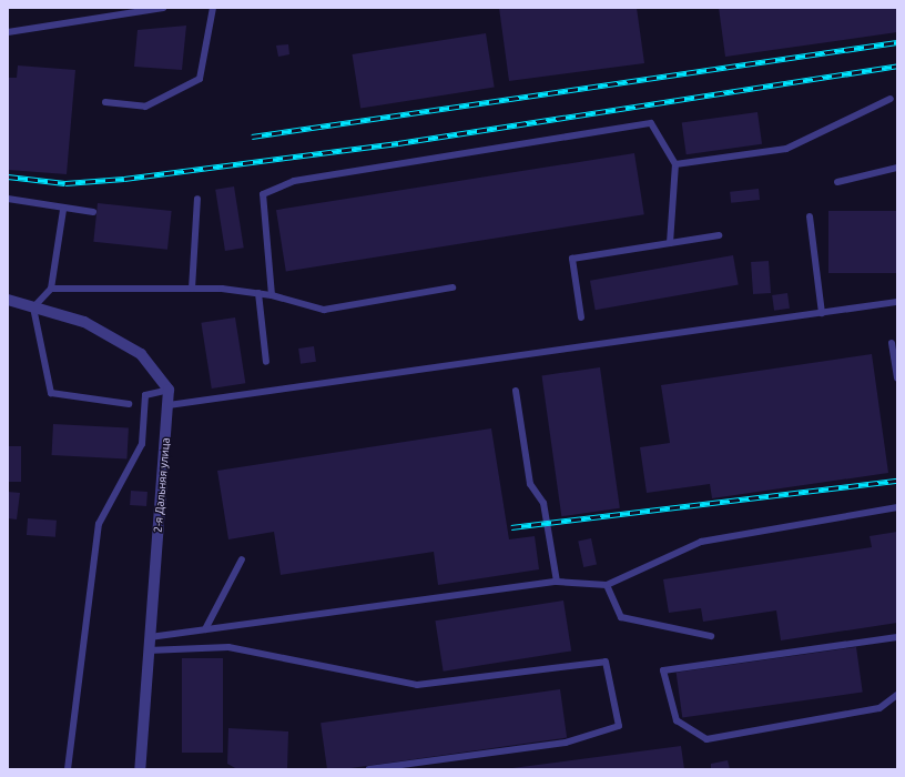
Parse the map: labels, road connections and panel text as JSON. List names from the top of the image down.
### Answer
{
  "streets": {
    "street": ["2-я Дальняя улица"]
  }
}
